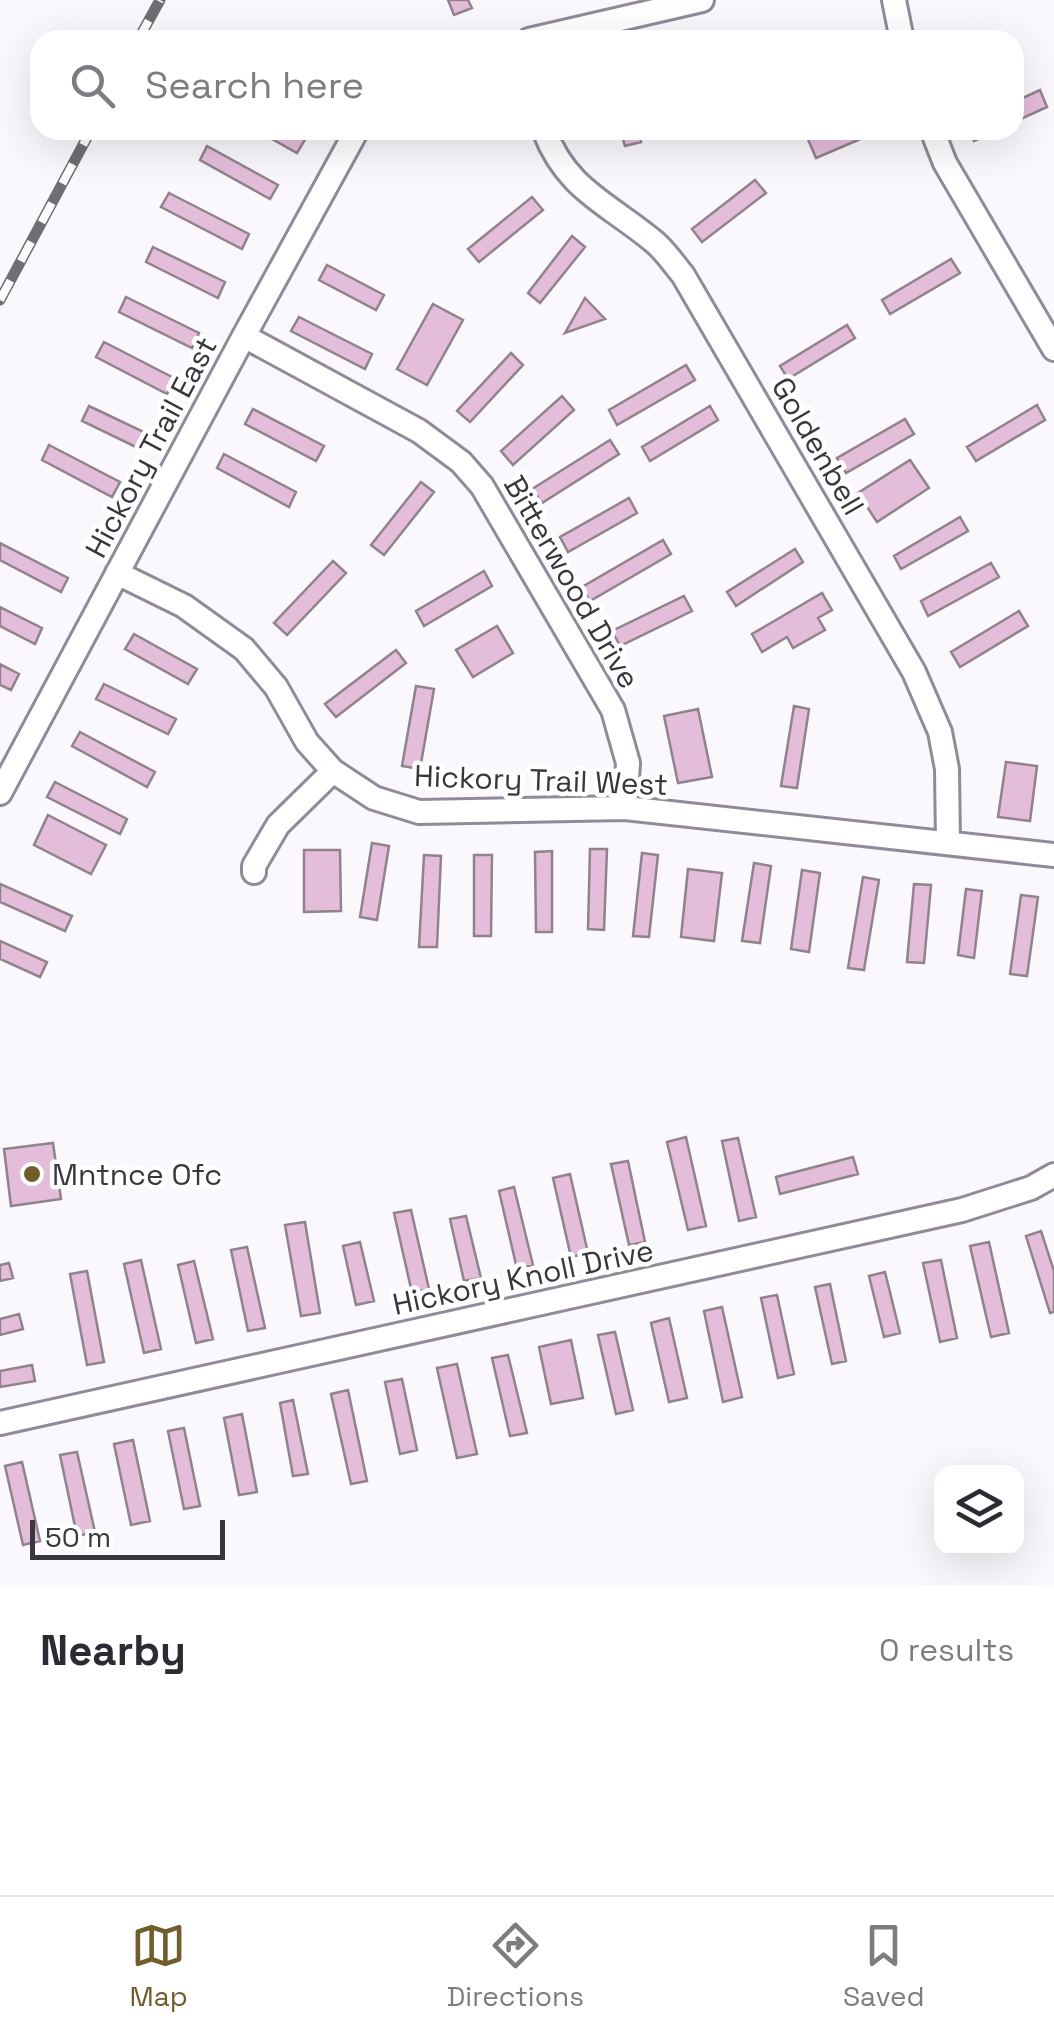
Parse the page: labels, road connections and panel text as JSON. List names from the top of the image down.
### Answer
{
  "streets": {
    "street": [
      "Goldenbell",
      "Hickory Trail East",
      "Bitterwood Drive",
      "Hickory Trail West",
      "Hickory Knoll Drive"
    ]
  },
  "crossings": [
    ["Goldenbell", "Hickory Trail West"],
    ["Hickory Trail East", "Bitterwood Drive"],
    ["Hickory Trail East", "Hickory Trail West"],
    ["Bitterwood Drive", "Hickory Trail West"]
  ],
  "places": ["Mntnce Ofc"],
  "scale_bar": "50 m",
  "page": {
    "search": "Search here",
    "scale": "50 m",
    "heading": ["Nearby", "0 results"],
    "nav": ["Map", "Directions", "Saved"]
  }
}
